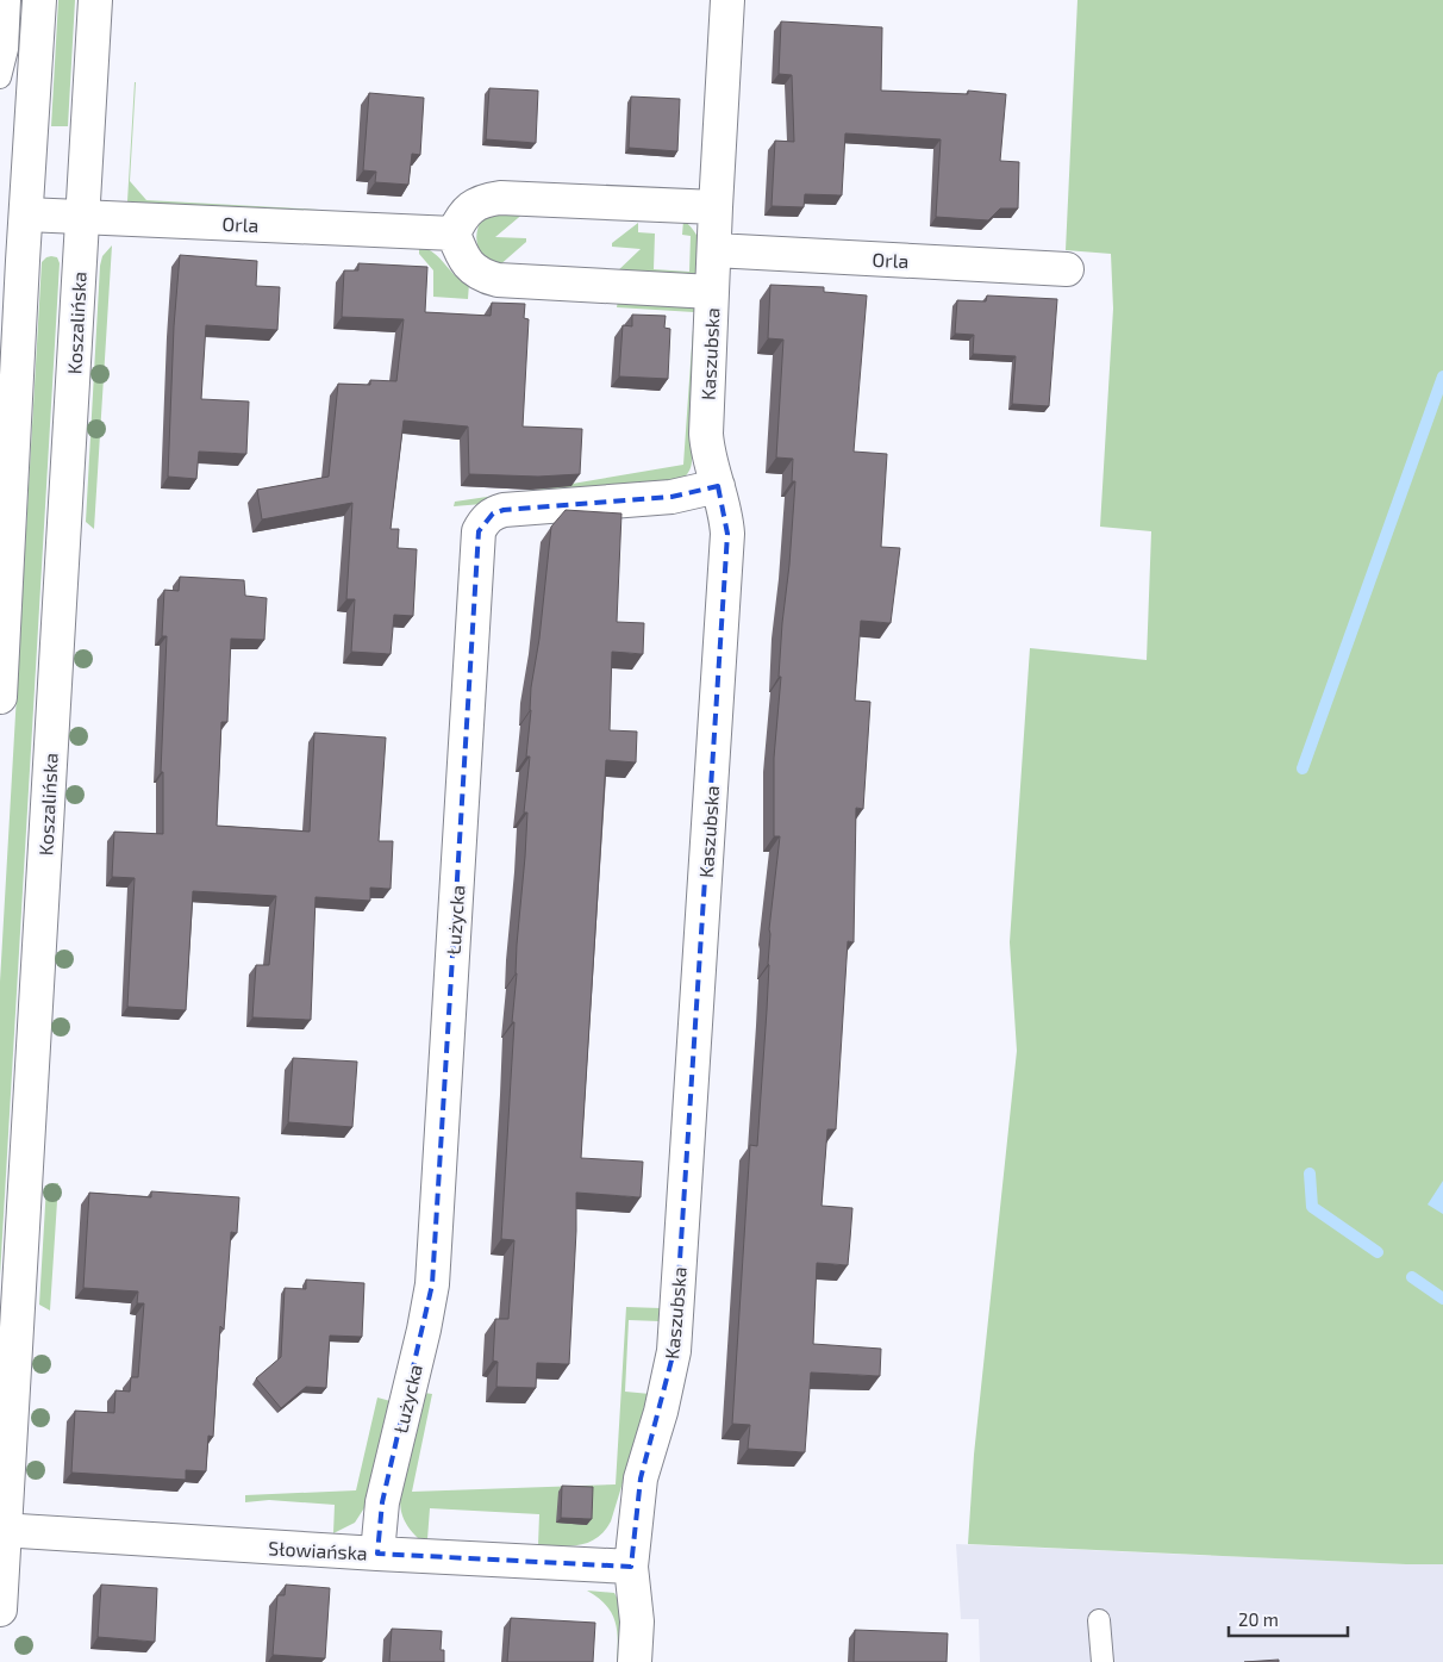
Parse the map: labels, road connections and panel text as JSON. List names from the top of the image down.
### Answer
{
  "streets": {
    "street": [
      "Orla",
      "Koszalińska",
      "Kaszubska",
      "Łużycka",
      "Słowiańska"
    ]
  },
  "crossings": [
    ["Orla", "Koszalińska"],
    ["Orla", "Kaszubska"],
    ["Koszalińska", "Słowiańska"],
    ["Kaszubska", "Łużycka"],
    ["Kaszubska", "Słowiańska"],
    ["Łużycka", "Słowiańska"]
  ],
  "scale_bar": "20 m"
}
